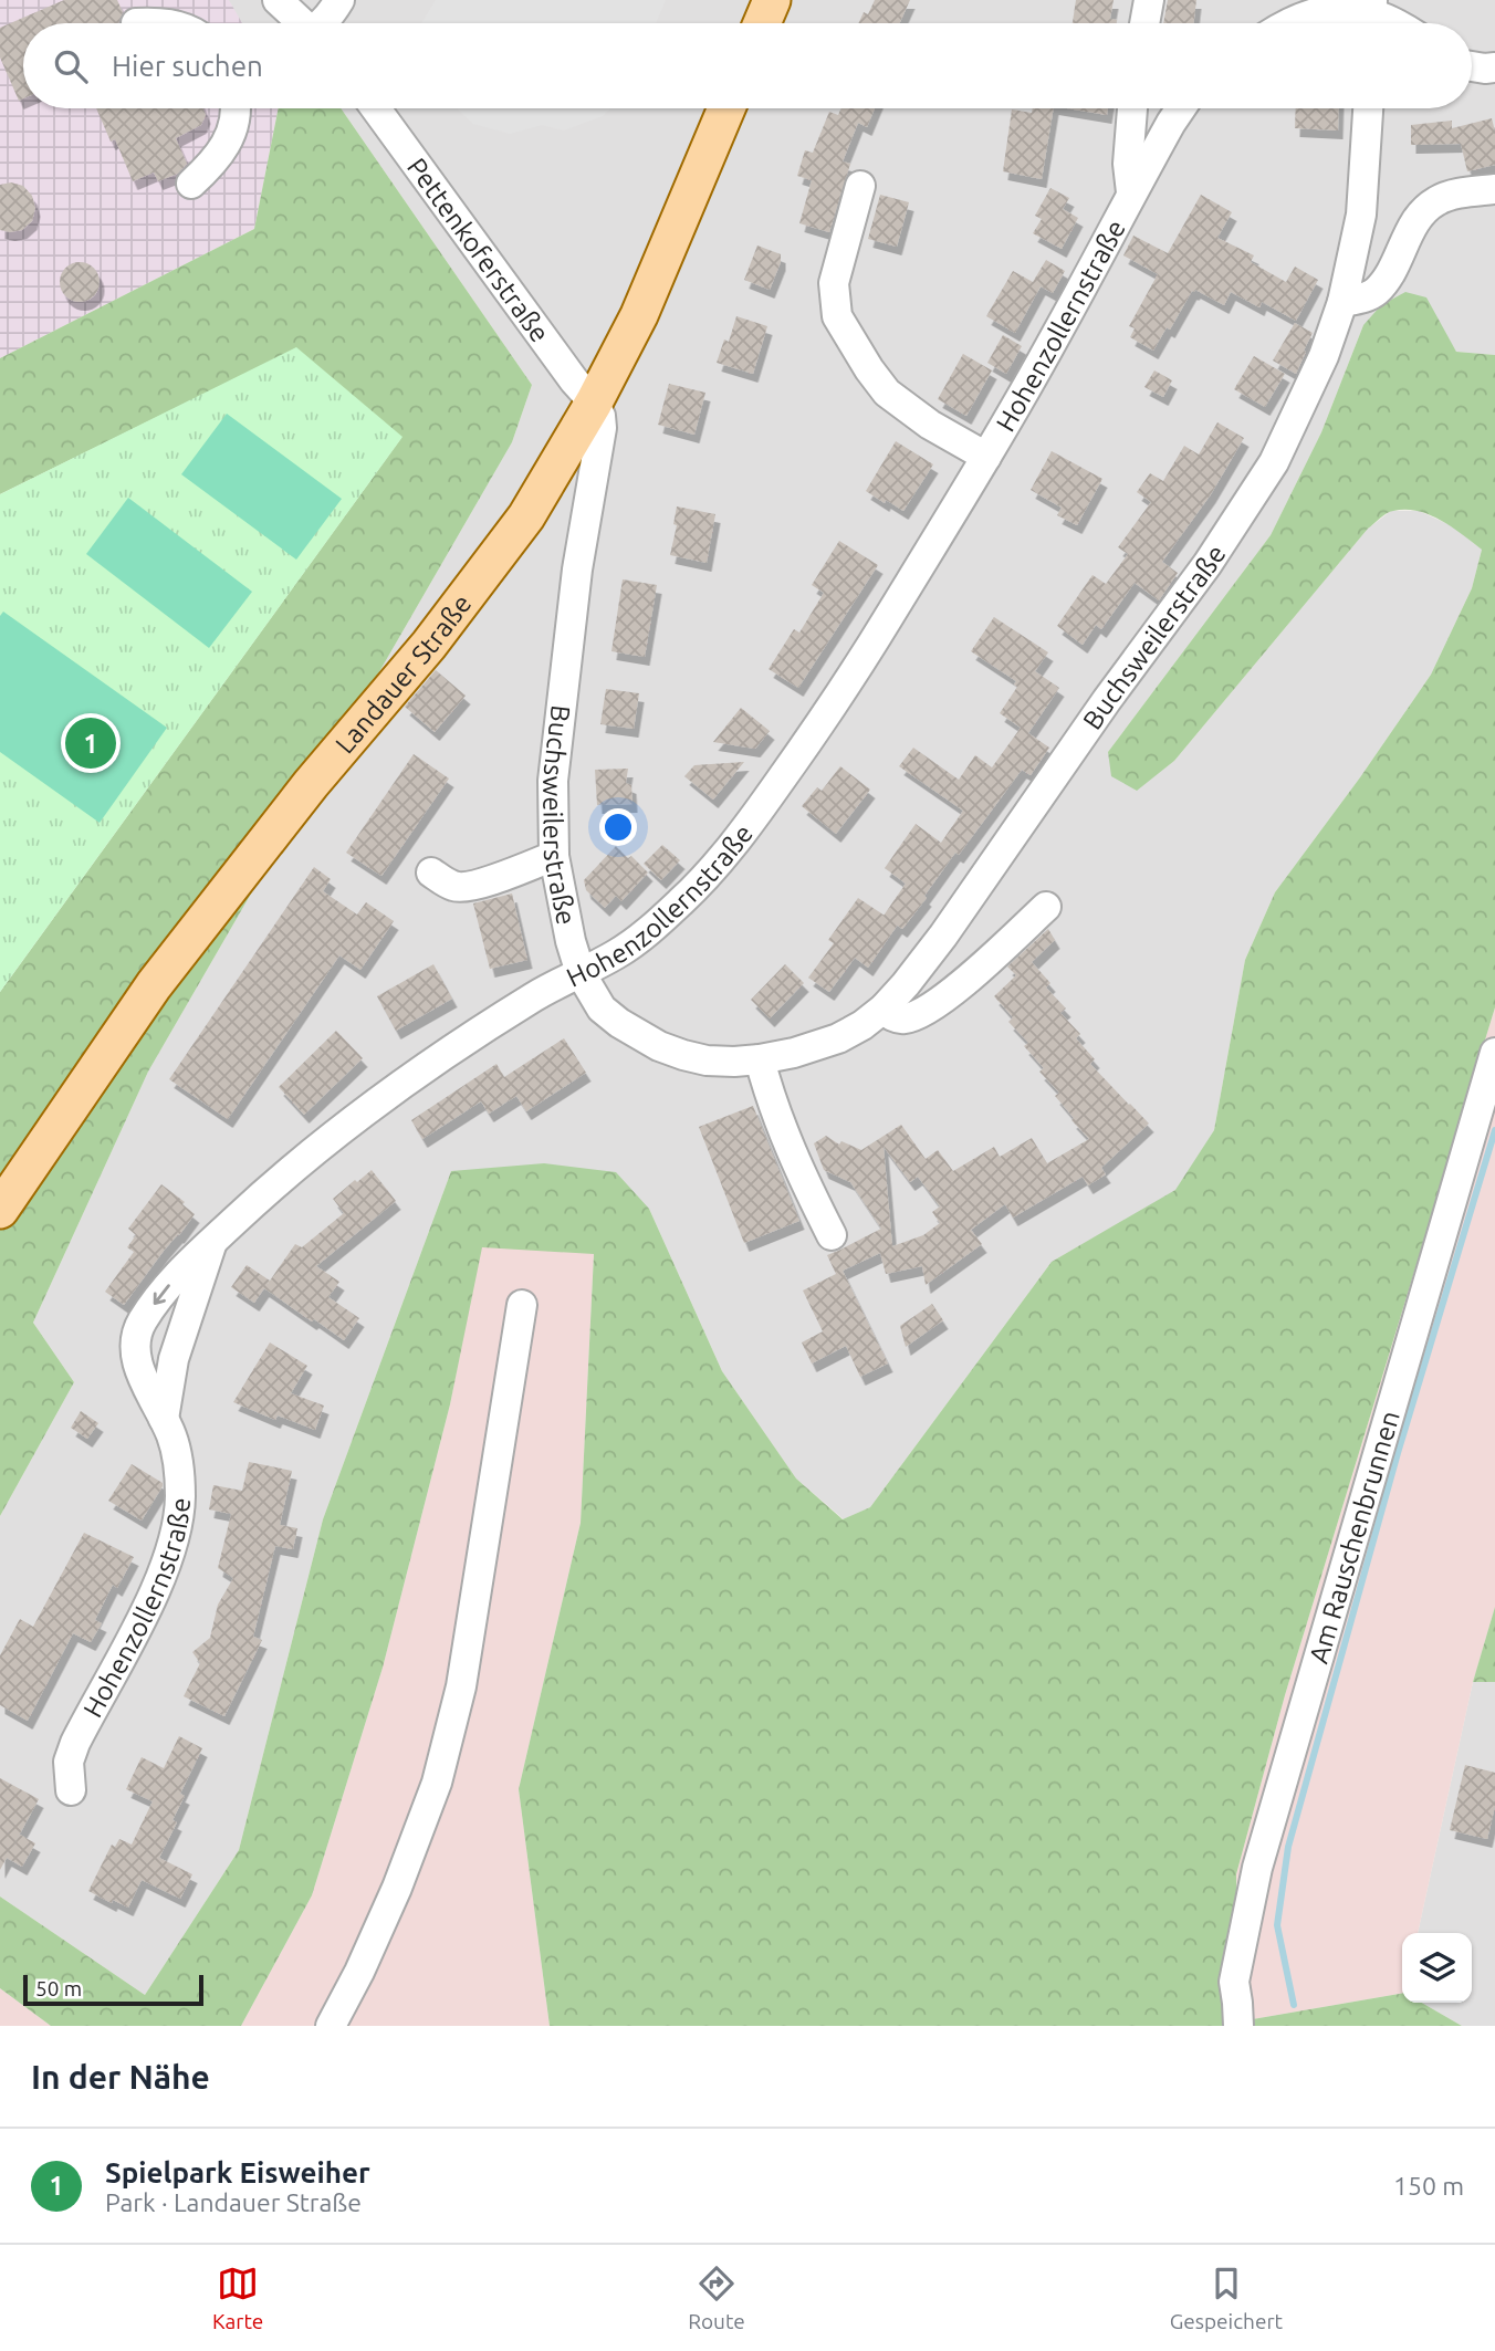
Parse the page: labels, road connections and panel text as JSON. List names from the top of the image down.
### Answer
{
  "streets": {
    "main road": ["Landauer Straße"],
    "street": [
      "Pettenkoferstraße",
      "Hohenzollernstraße",
      "Buchsweilerstraße",
      "Am Rauschenbrunnen"
    ]
  },
  "crossings": [
    ["Pettenkoferstraße", "Buchsweilerstraße"],
    ["Pettenkoferstraße", "Landauer Straße"],
    ["Hohenzollernstraße", "Buchsweilerstraße"],
    ["Buchsweilerstraße", "Landauer Straße"]
  ],
  "scale_bar": "50 m",
  "page": {
    "search": "Hier suchen",
    "pins": "1",
    "scale": "50 m",
    "heading": "In der Nähe",
    "list": [
      {
        "mark": "1",
        "name": "Spielpark Eisweiher",
        "note": "Park · Landauer Straße",
        "value": "150 m"
      }
    ],
    "nav": ["Karte", "Route", "Gespeichert"]
  }
}
